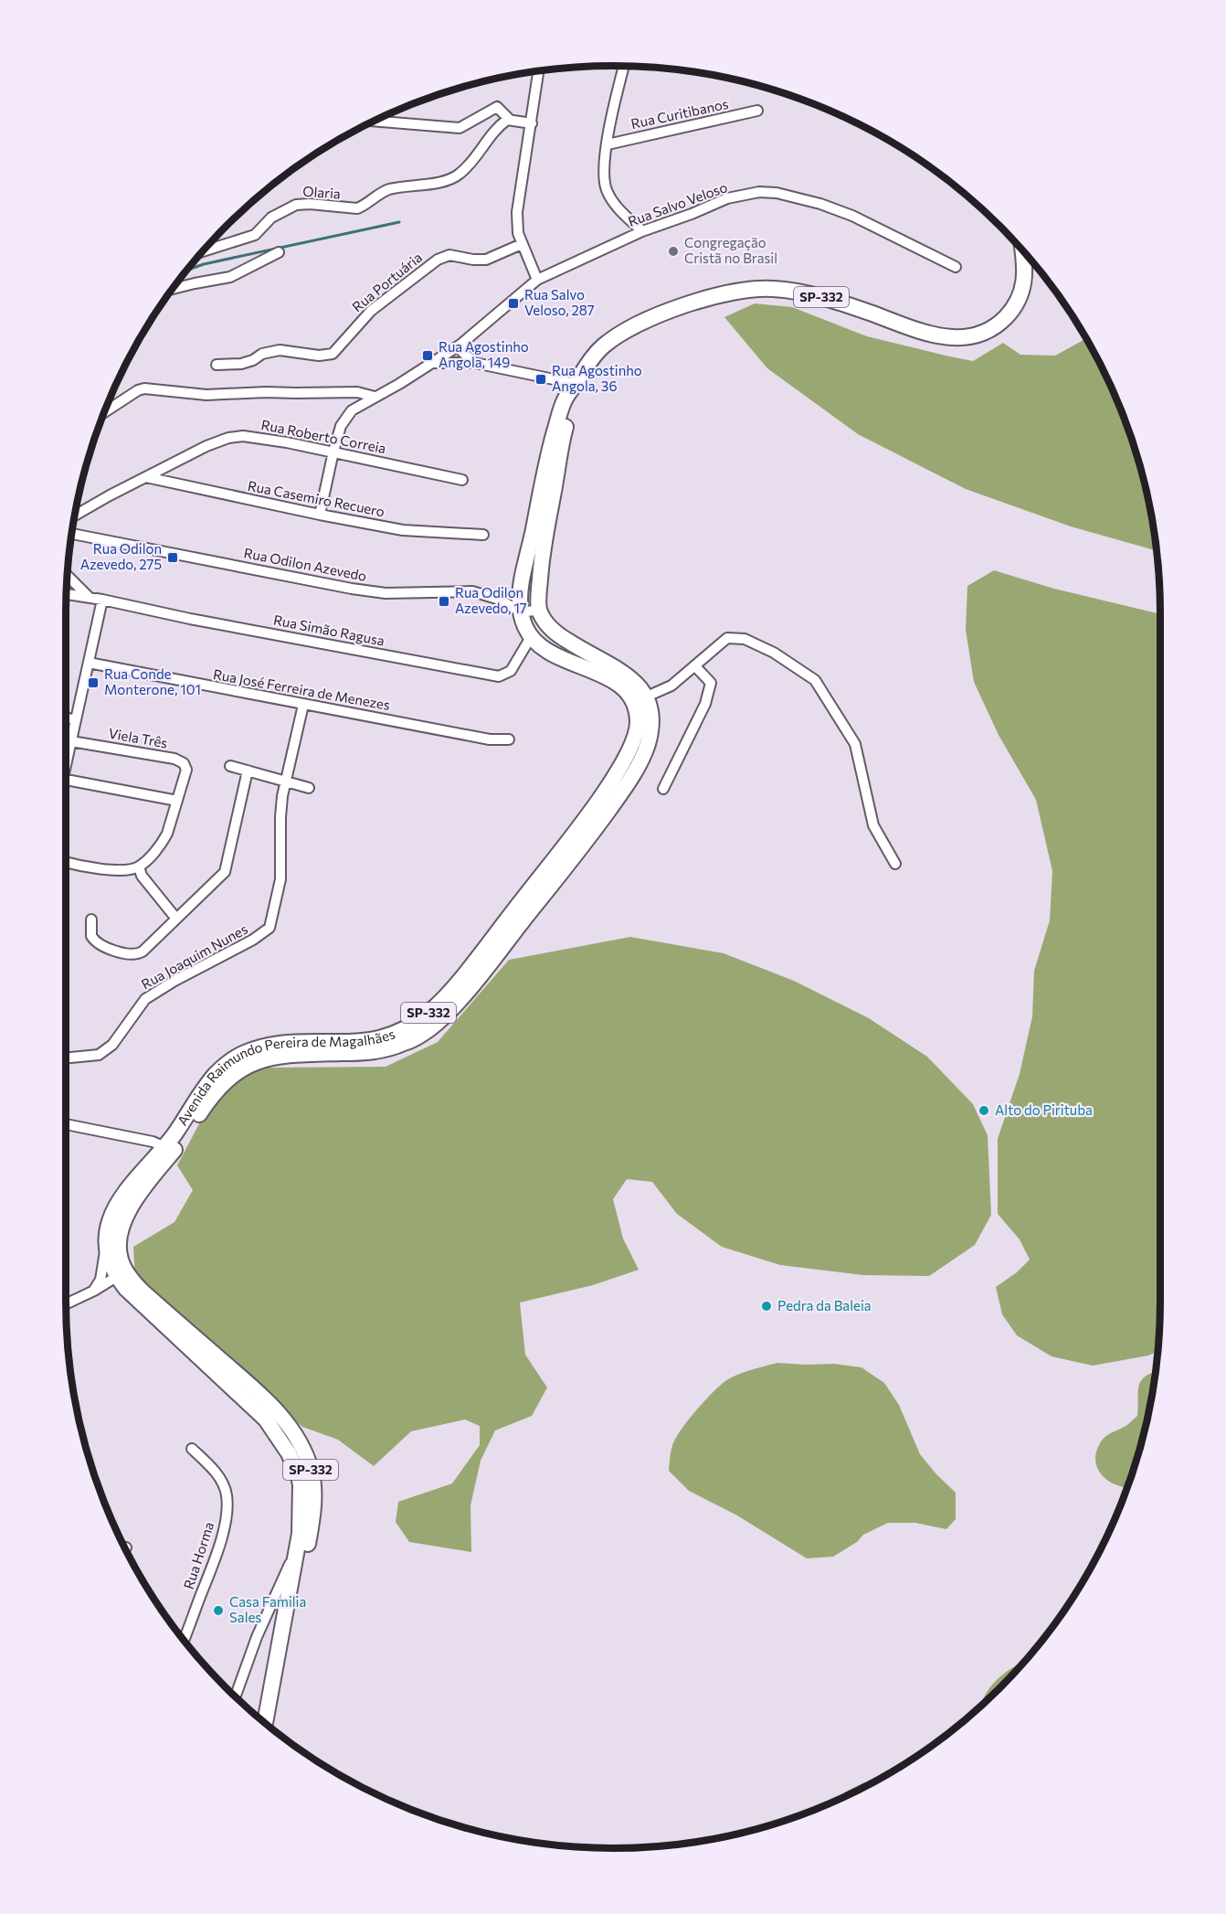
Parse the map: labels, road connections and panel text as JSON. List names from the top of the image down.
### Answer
{
  "streets": {
    "main road": ["SP-332", "Avenida Raimundo Pereira de Magalhães"],
    "street": [
      "Rua Curitibanos",
      "Olaria",
      "Rua Salvo Veloso",
      "Rua Portuária",
      "Rua Roberto Correia",
      "Rua Casemiro Recuero",
      "Rua Odilon Azevedo",
      "Rua Simão Ragusa",
      "Rua José Ferreira de Menezes",
      "Viela Três",
      "Rua Joaquim Nunes",
      "Rua Horma"
    ]
  },
  "crossings": [
    ["Rua Salvo Veloso", "Rua Roberto Correia"],
    ["Rua Salvo Veloso", "Rua Casemiro Recuero"],
    ["SP-332", "Rua Odilon Azevedo"],
    ["SP-332", "Rua Simão Ragusa"],
    ["SP-332", "Avenida Raimundo Pereira de Magalhães"],
    ["Rua Roberto Correia", "Rua Casemiro Recuero"],
    ["Rua Simão Ragusa", "Avenida Raimundo Pereira de Magalhães"],
    ["Rua José Ferreira de Menezes", "Rua Joaquim Nunes"]
  ],
  "places": {
    "other": [
      "Congregação Cristã no Brasil",
      "Alto do Pirituba",
      "Pedra da Baleia",
      "Casa Familia Sales"
    ],
    "transit": [
      "Rua Salvo Veloso, 287",
      "Rua Agostinho Angola, 149",
      "Rua Agostinho Angola, 36",
      "Rua Odilon Azevedo, 275",
      "Rua Odilon Azevedo, 17",
      "Rua Conde Monterone, 101"
    ]
  }
}
